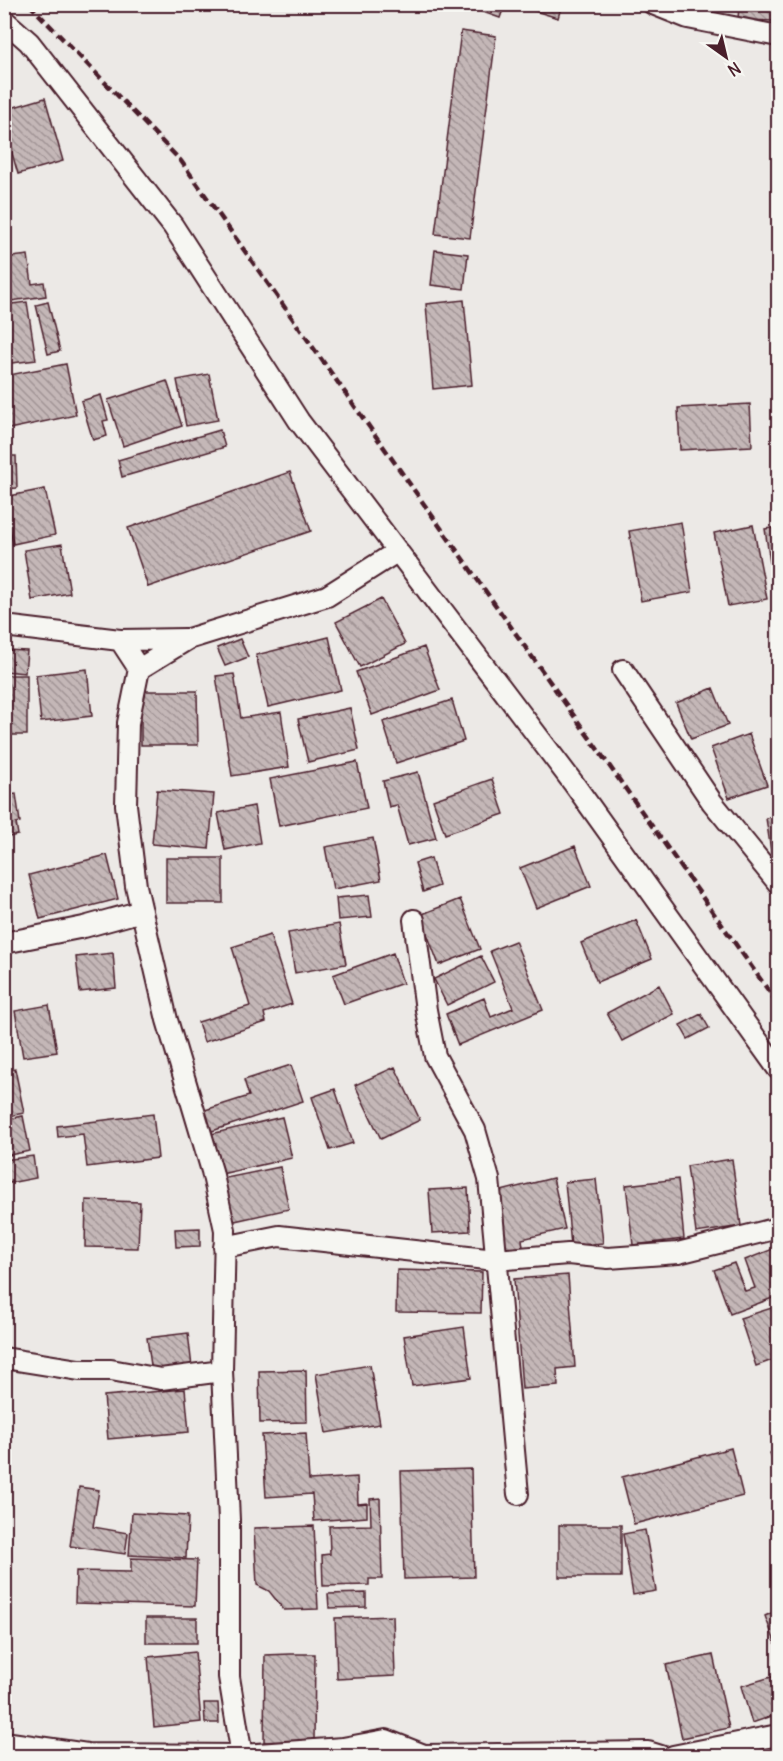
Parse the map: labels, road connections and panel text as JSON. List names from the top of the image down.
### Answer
{
  "north": "bottom right"
}
